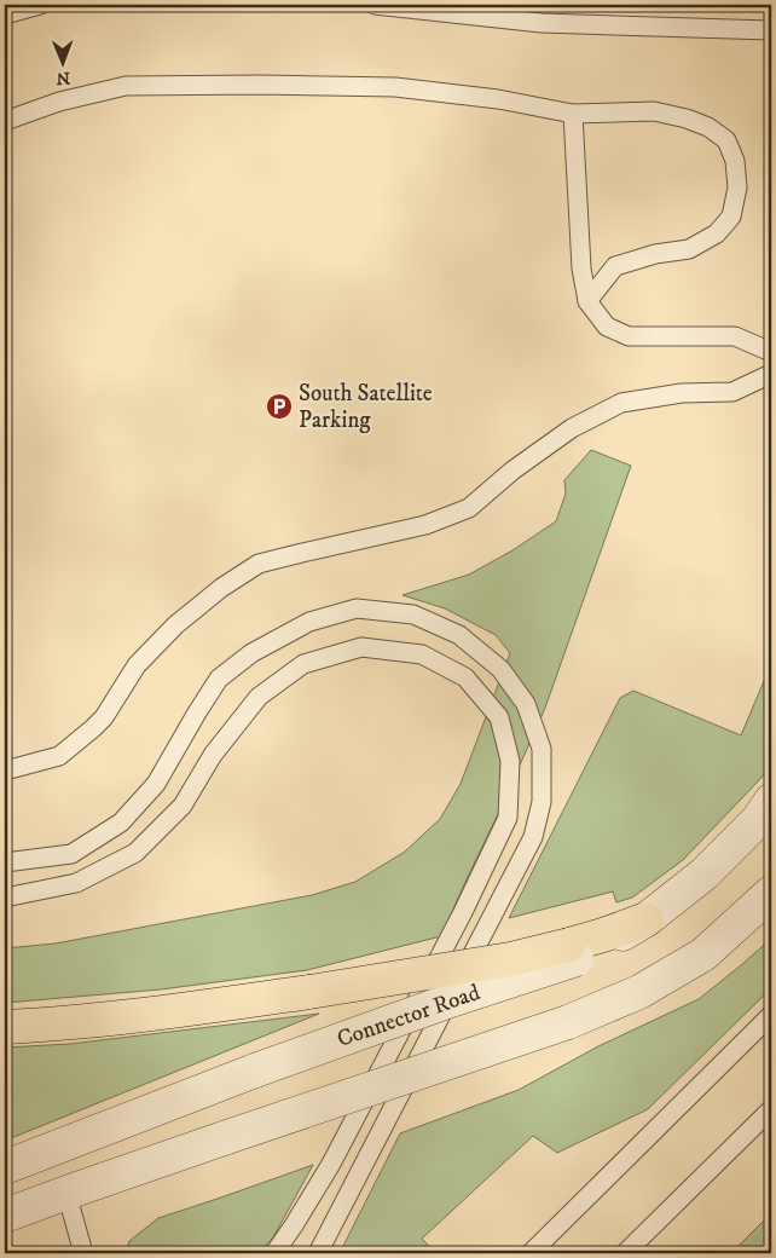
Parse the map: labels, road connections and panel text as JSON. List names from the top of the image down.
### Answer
{
  "streets": {
    "street": ["Connector Road"]
  },
  "places": {
    "parking": ["South Satellite Parking"]
  },
  "north": "bottom"
}
